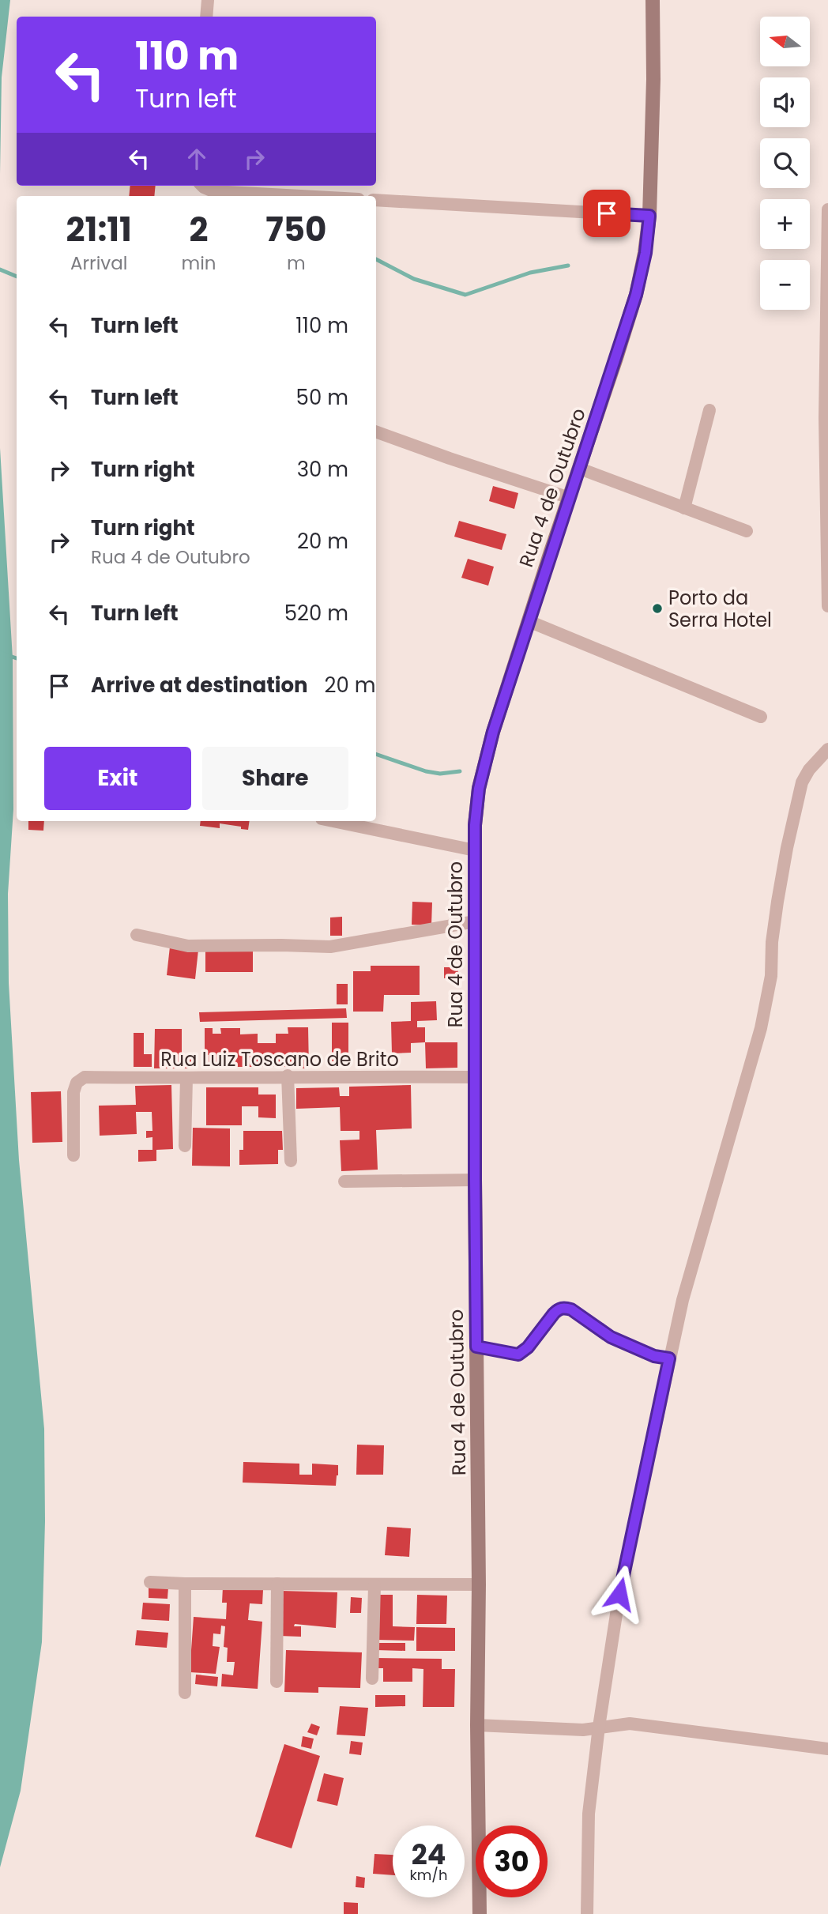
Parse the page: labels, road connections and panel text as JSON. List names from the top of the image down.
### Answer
{
  "streets": {
    "main road": ["Rua 4 de Outubro"],
    "street": ["Rua Luiz Toscano de Brito"]
  },
  "crossings": [
    ["Rua 4 de Outubro", "Rua Luiz Toscano de Brito"]
  ],
  "places": ["Porto da Serra Hotel"],
  "north": "left",
  "page": {
    "map_buttons": ["+", "−"],
    "turn": ["110 m", "Turn left"],
    "eta": [
      "21:11",
      "Arrival",
      "2",
      "min",
      "750",
      "m"
    ],
    "list": [
      {
        "name": "Turn left",
        "value": "110 m"
      },
      {
        "name": "Turn left",
        "value": "50 m"
      },
      {
        "name": "Turn right",
        "value": "30 m"
      },
      {
        "name": "Turn right",
        "note": "Rua 4 de Outubro",
        "value": "20 m"
      },
      {
        "name": "Turn left",
        "value": "520 m"
      },
      {
        "name": "Arrive at destination",
        "value": "20 m"
      }
    ],
    "buttons": ["Exit", "Share"],
    "speed": "24 km/h",
    "limit": "30"
  }
}
